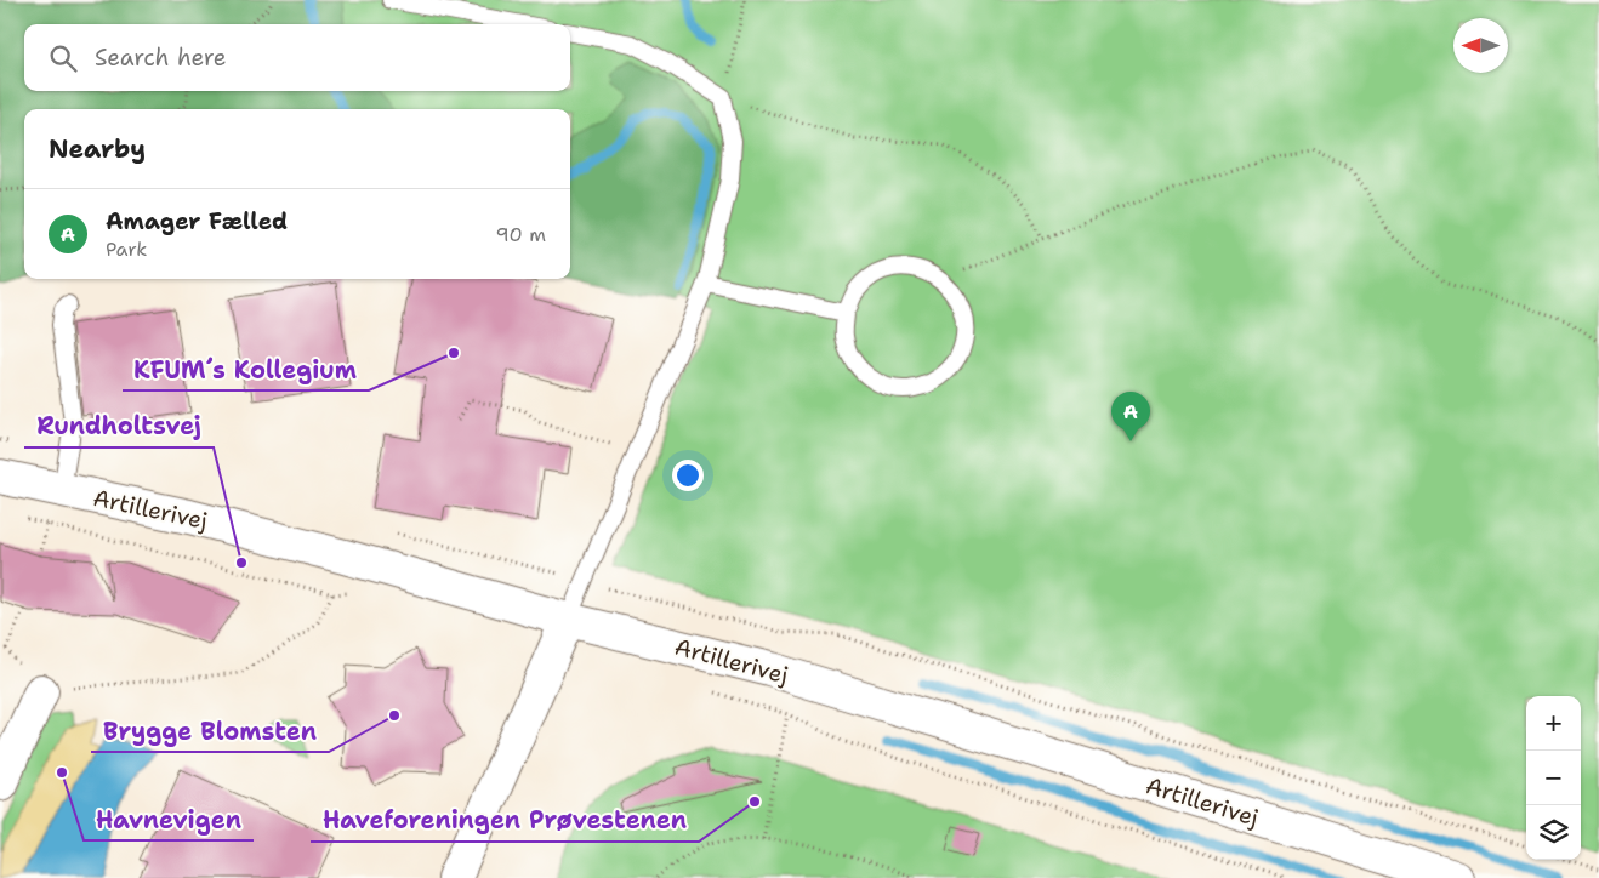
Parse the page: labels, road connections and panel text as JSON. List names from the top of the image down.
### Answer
{
  "streets": {
    "street": ["Artillerivej"]
  },
  "places": [
    "KFUM´s Kollegium",
    "Rundholtsvej",
    "Brygge Blomsten",
    "Havnevigen",
    "Haveforeningen Prøvestenen"
  ],
  "north": "left",
  "page": {
    "search": "Search here",
    "heading": "Nearby",
    "list": [
      {
        "mark": "A",
        "name": "Amager Fælled",
        "note": "Park",
        "value": "90 m"
      }
    ],
    "pins": "A",
    "map_buttons": ["+", "−"]
  }
}
